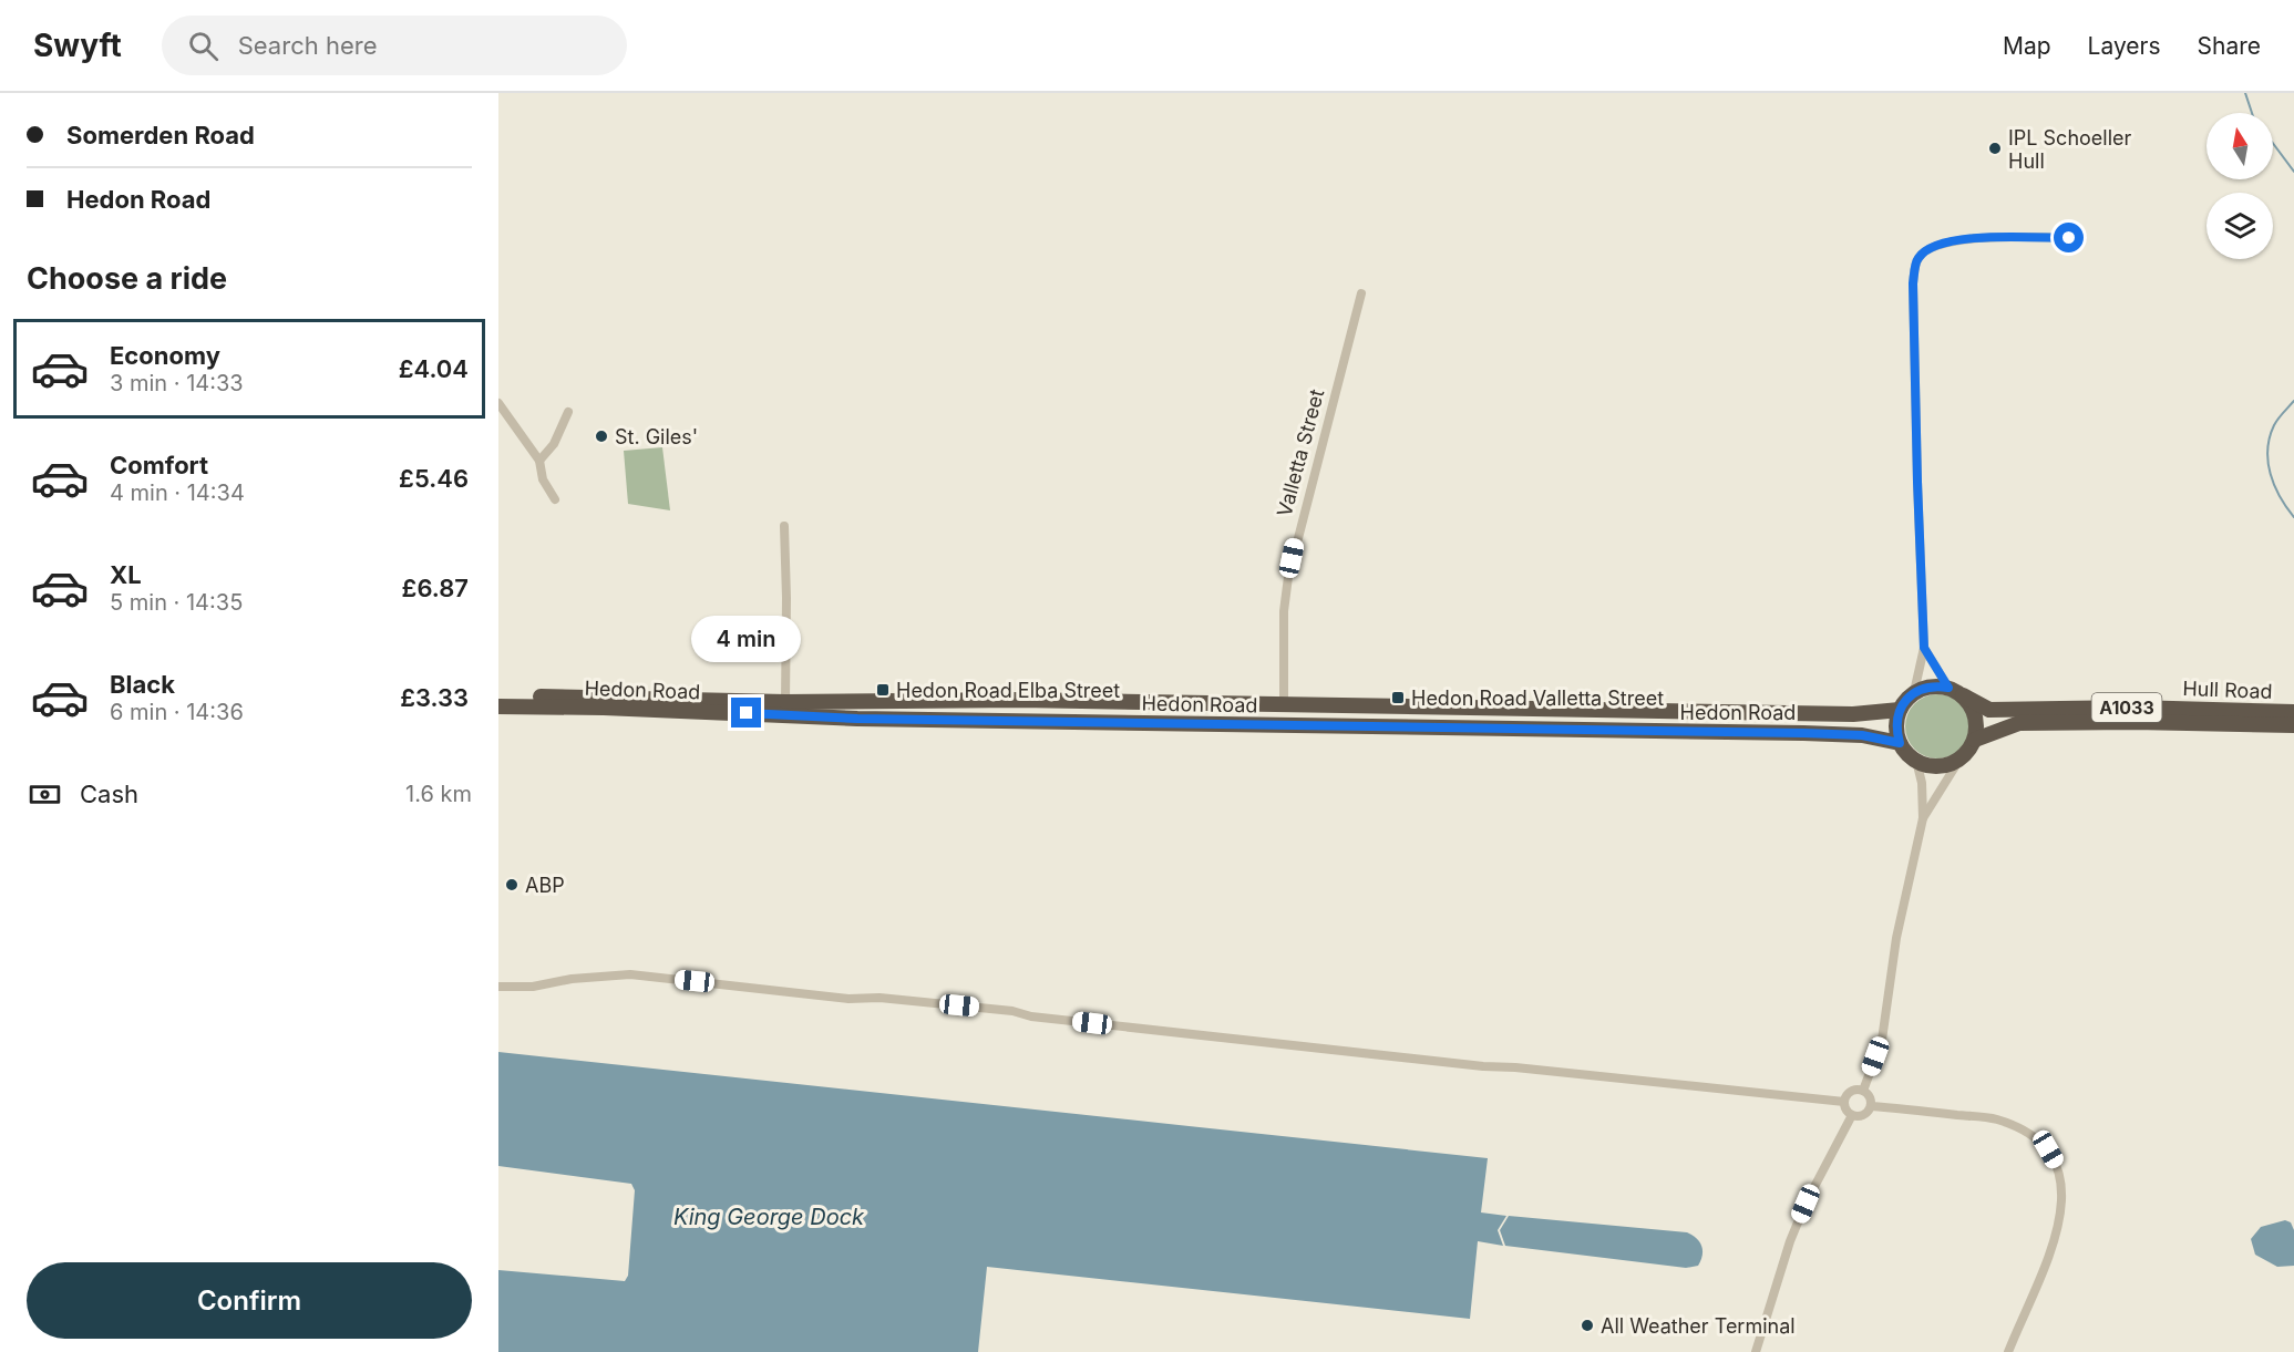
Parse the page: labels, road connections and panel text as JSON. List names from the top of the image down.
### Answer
{
  "streets": {
    "highway": ["Hedon Road", "Hull Road", "A1033"],
    "street": ["Valletta Street"]
  },
  "crossings": [
    ["Valletta Street", "Hedon Road"],
    ["Hedon Road", "Hull Road"],
    ["Hedon Road", "A1033"],
    ["Hull Road", "A1033"]
  ],
  "water": ["King George Dock"],
  "places": {
    "other": [
      "IPL Schoeller Hull",
      "St. Giles'",
      "ABP",
      "All Weather Terminal"
    ],
    "transit": ["Hedon Road Elba Street", "Hedon Road Valletta Street"]
  },
  "north": "top",
  "page": {
    "header": "Swyft",
    "search": "Search here",
    "nav": ["Map", "Layers", "Share"],
    "banner": ["Somerden Road", "Hedon Road"],
    "heading": "Choose a ride",
    "list": [
      {
        "name": "Economy",
        "note": "3 min · 14:33",
        "value": "£4.04"
      },
      {
        "name": "Comfort",
        "note": "4 min · 14:34",
        "value": "£5.46"
      },
      {
        "name": "XL",
        "note": "5 min · 14:35",
        "value": "£6.87"
      },
      {
        "name": "Black",
        "note": "6 min · 14:36",
        "value": "£3.33"
      }
    ],
    "bubble": "4 min",
    "pay": ["Cash", "1.6 km"],
    "buttons": "Confirm"
  }
}
